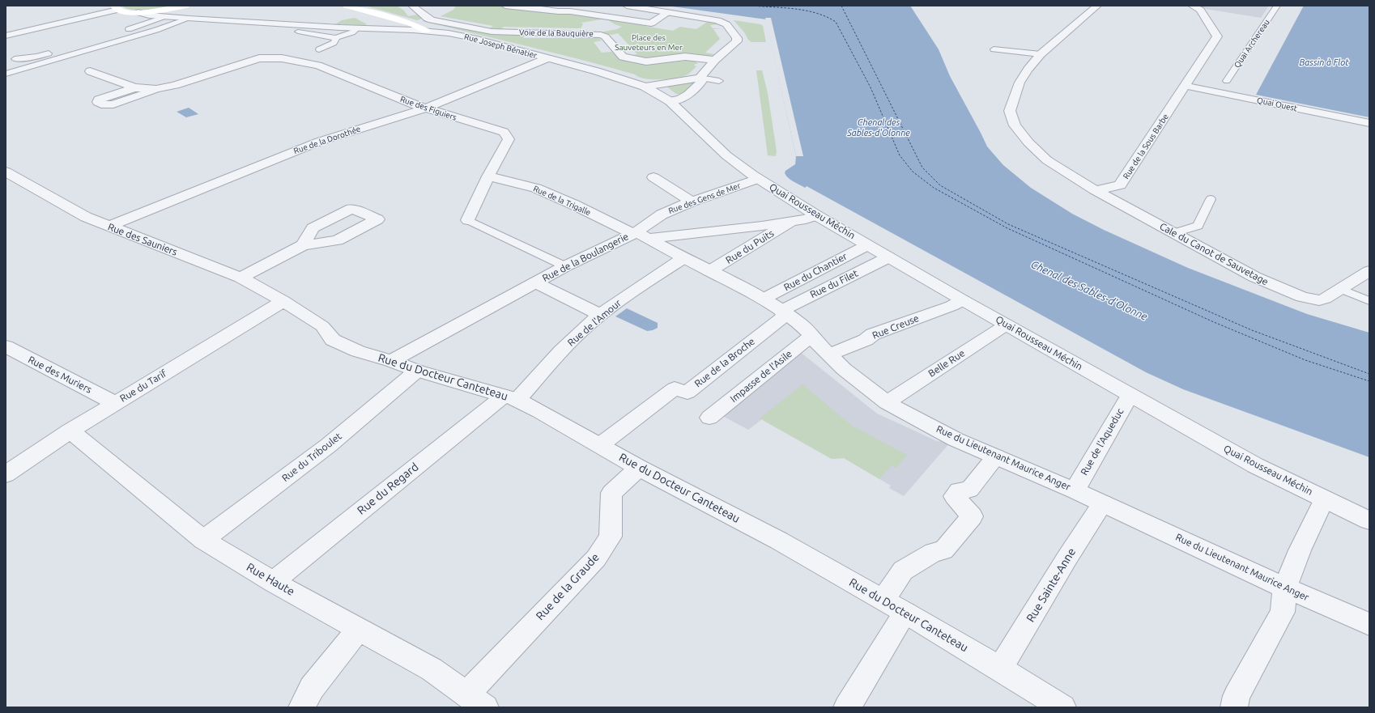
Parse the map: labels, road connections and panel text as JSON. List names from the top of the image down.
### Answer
{
  "streets": {
    "street": [
      "Voie de la Bauquière",
      "Rue Joseph Bénatier",
      "Quai Ouest",
      "Rue des Figuiers",
      "Rue de la Dorothée",
      "Rue de la Sous Barbe",
      "Rue des Gens de Mer",
      "Rue de la Trigalle",
      "Quai Rousseau Méchin",
      "Rue des Sauniers",
      "Rue du Puits",
      "Cale du Canot de Sauvetage",
      "Rue de la Boulangerie",
      "Rue du Chantier",
      "Rue du Filet",
      "Rue de l'Amour",
      "Rue Creuse",
      "Rue de la Broche",
      "Belle Rue",
      "Rue des Muriers",
      "Impasse de l'Asile",
      "Rue du Docteur Canteteau",
      "Rue du Tarif",
      "Rue de l'Aqueduc",
      "Rue du Triboulet",
      "Rue du Lieutenant Maurice Anger",
      "Rue du Regard",
      "Rue Haute",
      "Rue Sainte-Anne",
      "Rue de la Graude"
    ],
    "lane": ["Quai Archereau"]
  },
  "crossings": [
    ["Rue Joseph Bénatier", "Rue de la Dorothée"],
    ["Rue Joseph Bénatier", "Rue des Gens de Mer"],
    ["Rue Joseph Bénatier", "Quai Rousseau Méchin"],
    ["Quai Ouest", "Rue de la Sous Barbe"],
    ["Rue des Figuiers", "Rue de la Dorothée"],
    ["Rue des Figuiers", "Rue de la Trigalle"],
    ["Rue des Figuiers", "Rue de la Boulangerie"],
    ["Rue de la Dorothée", "Rue des Sauniers"],
    ["Rue de la Sous Barbe", "Cale du Canot de Sauvetage"],
    ["Rue des Gens de Mer", "Rue de la Trigalle"],
    ["Rue des Gens de Mer", "Quai Rousseau Méchin"],
    ["Rue des Gens de Mer", "Rue de la Boulangerie"],
    ["Rue des Gens de Mer", "Rue du Lieutenant Maurice Anger"],
    ["Rue de la Trigalle", "Rue de la Boulangerie"],
    ["Rue de la Trigalle", "Rue du Lieutenant Maurice Anger"],
    ["Quai Rousseau Méchin", "Rue de la Boulangerie"],
    ["Quai Rousseau Méchin", "Rue du Chantier"],
    ["Quai Rousseau Méchin", "Rue du Filet"],
    ["Quai Rousseau Méchin", "Rue Creuse"],
    ["Quai Rousseau Méchin", "Belle Rue"],
    ["Quai Rousseau Méchin", "Rue de l'Aqueduc"],
    ["Rue des Sauniers", "Rue du Docteur Canteteau"],
    ["Rue des Sauniers", "Rue du Tarif"],
    ["Rue du Puits", "Rue de la Boulangerie"],
    ["Rue du Puits", "Rue du Lieutenant Maurice Anger"],
    ["Rue de la Boulangerie", "Rue du Docteur Canteteau"],
    ["Rue de la Boulangerie", "Rue du Lieutenant Maurice Anger"],
    ["Rue du Chantier", "Rue du Lieutenant Maurice Anger"],
    ["Rue du Filet", "Rue de la Broche"],
    ["Rue du Filet", "Rue du Lieutenant Maurice Anger"],
    ["Rue de l'Amour", "Rue du Docteur Canteteau"],
    ["Rue de l'Amour", "Rue du Lieutenant Maurice Anger"],
    ["Rue de l'Amour", "Rue du Regard"],
    ["Rue Creuse", "Rue du Lieutenant Maurice Anger"],
    ["Rue de la Broche", "Rue du Docteur Canteteau"],
    ["Rue de la Broche", "Rue du Lieutenant Maurice Anger"],
    ["Belle Rue", "Rue du Lieutenant Maurice Anger"],
    ["Rue des Muriers", "Rue du Tarif"],
    ["Impasse de l'Asile", "Rue du Lieutenant Maurice Anger"],
    ["Rue du Docteur Canteteau", "Rue du Tarif"],
    ["Rue du Docteur Canteteau", "Rue du Triboulet"],
    ["Rue du Docteur Canteteau", "Rue du Regard"],
    ["Rue du Docteur Canteteau", "Rue Sainte-Anne"],
    ["Rue du Docteur Canteteau", "Rue de la Graude"],
    ["Rue du Tarif", "Rue Haute"],
    ["Rue de l'Aqueduc", "Rue du Lieutenant Maurice Anger"],
    ["Rue du Triboulet", "Rue Haute"],
    ["Rue du Lieutenant Maurice Anger", "Rue Sainte-Anne"],
    ["Rue du Regard", "Rue Haute"],
    ["Rue Haute", "Rue de la Graude"]
  ],
  "water": ["Bassin à Flot", "Chenal des Sables-d'Olonne"],
  "parks": ["Place des Sauveteurs en Mer"]
}
